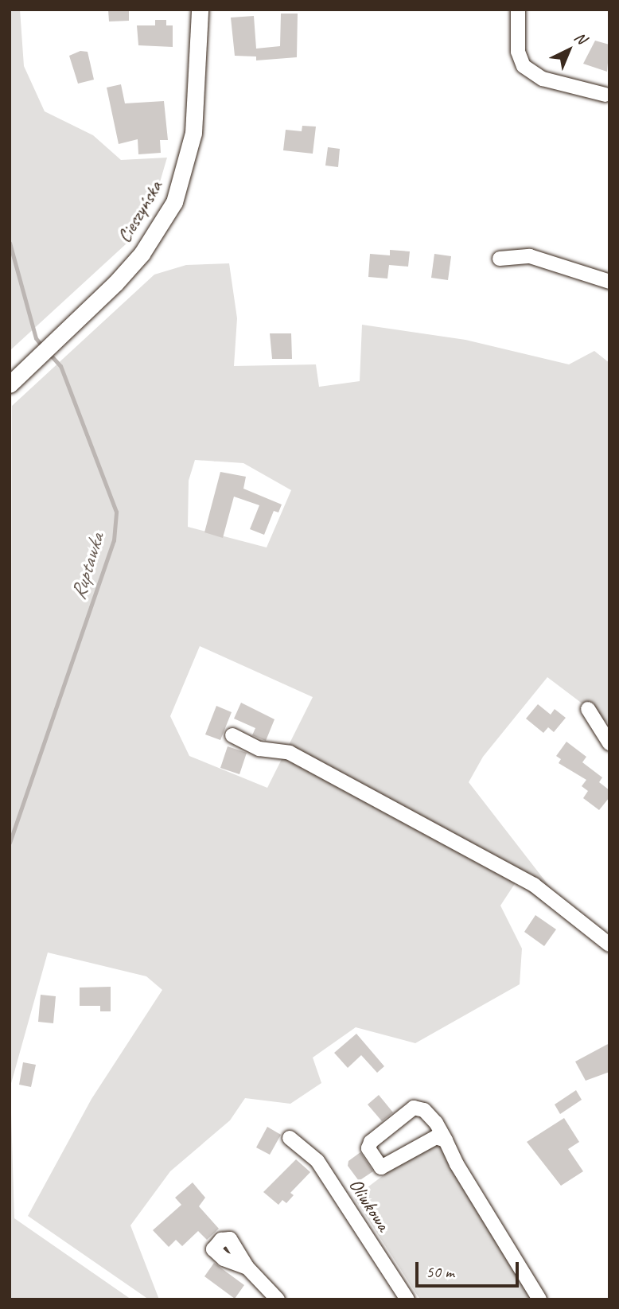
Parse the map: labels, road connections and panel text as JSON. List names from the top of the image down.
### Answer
{
  "streets": {
    "main road": ["Cieszyńska"],
    "street": ["Oliwkowa"]
  },
  "water": ["Ruptawka"],
  "scale_bar": "50 m",
  "north": "top right"
}
